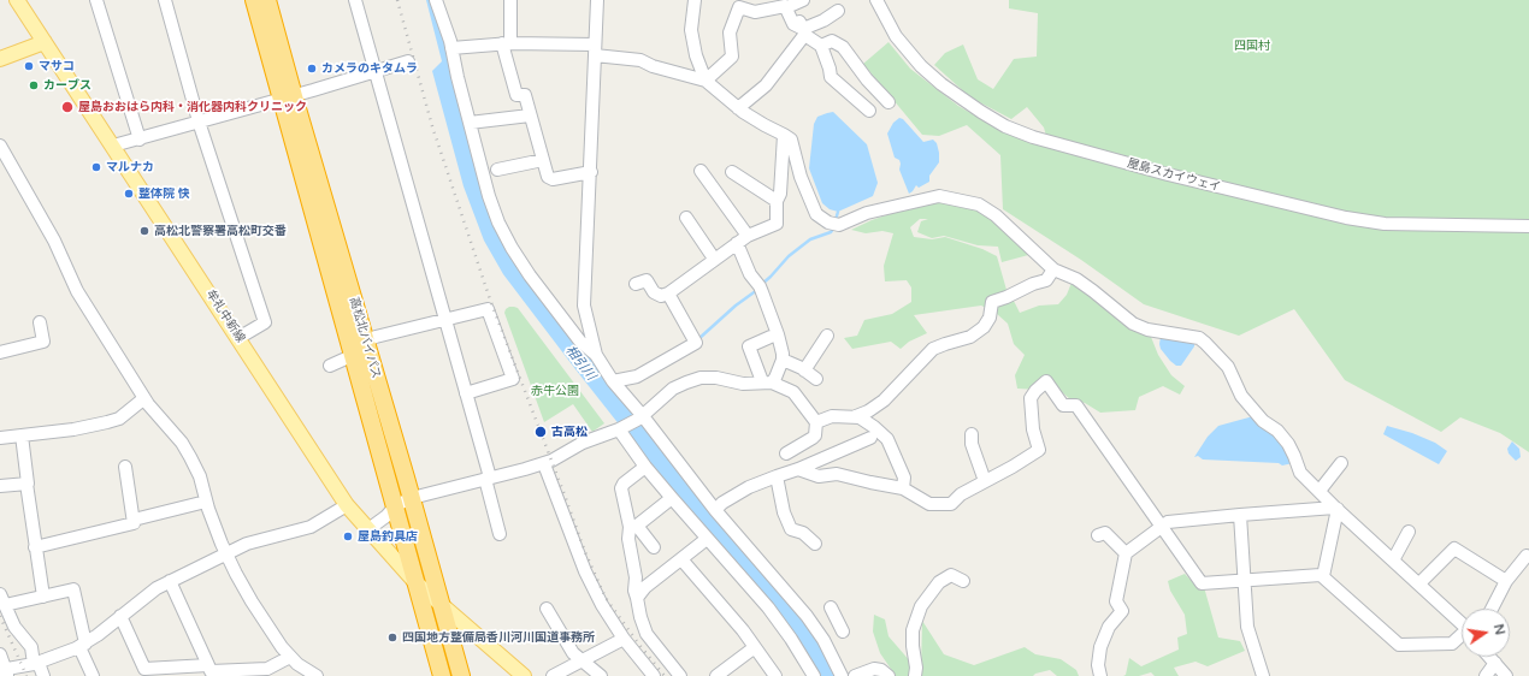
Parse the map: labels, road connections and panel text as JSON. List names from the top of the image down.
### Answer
{
  "streets": {
    "highway": ["高松北バイパス"],
    "main road": ["牟礼中新線"],
    "street": ["屋島スカイウェイ"]
  },
  "crossings": [
    ["牟礼中新線", "高松北バイパス"]
  ],
  "water": ["相引川"],
  "parks": ["四国村", "赤牛公園"],
  "places": [
    "マサコ",
    "カメラのキタムラ",
    "カーブス",
    "屋島おおはら内科・消化器内科クリニック",
    "マルナカ",
    "整体院 快",
    "高松北警察署高松町交番",
    "古高松",
    "屋島釣具店",
    "四国地方整備局香川河川国道事務所"
  ],
  "north": "right"
}
